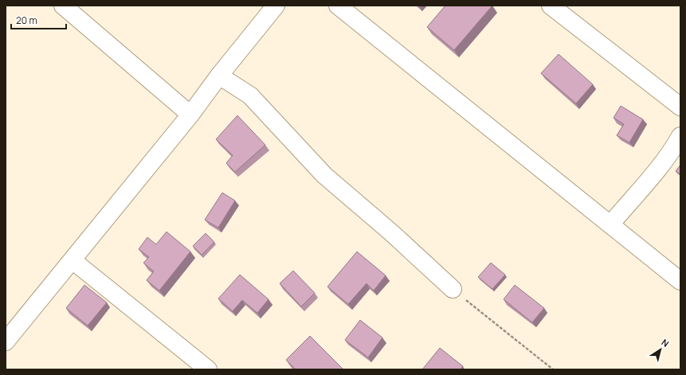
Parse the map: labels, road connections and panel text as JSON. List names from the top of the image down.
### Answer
{
  "scale_bar": "20 m",
  "north": "top right"
}
